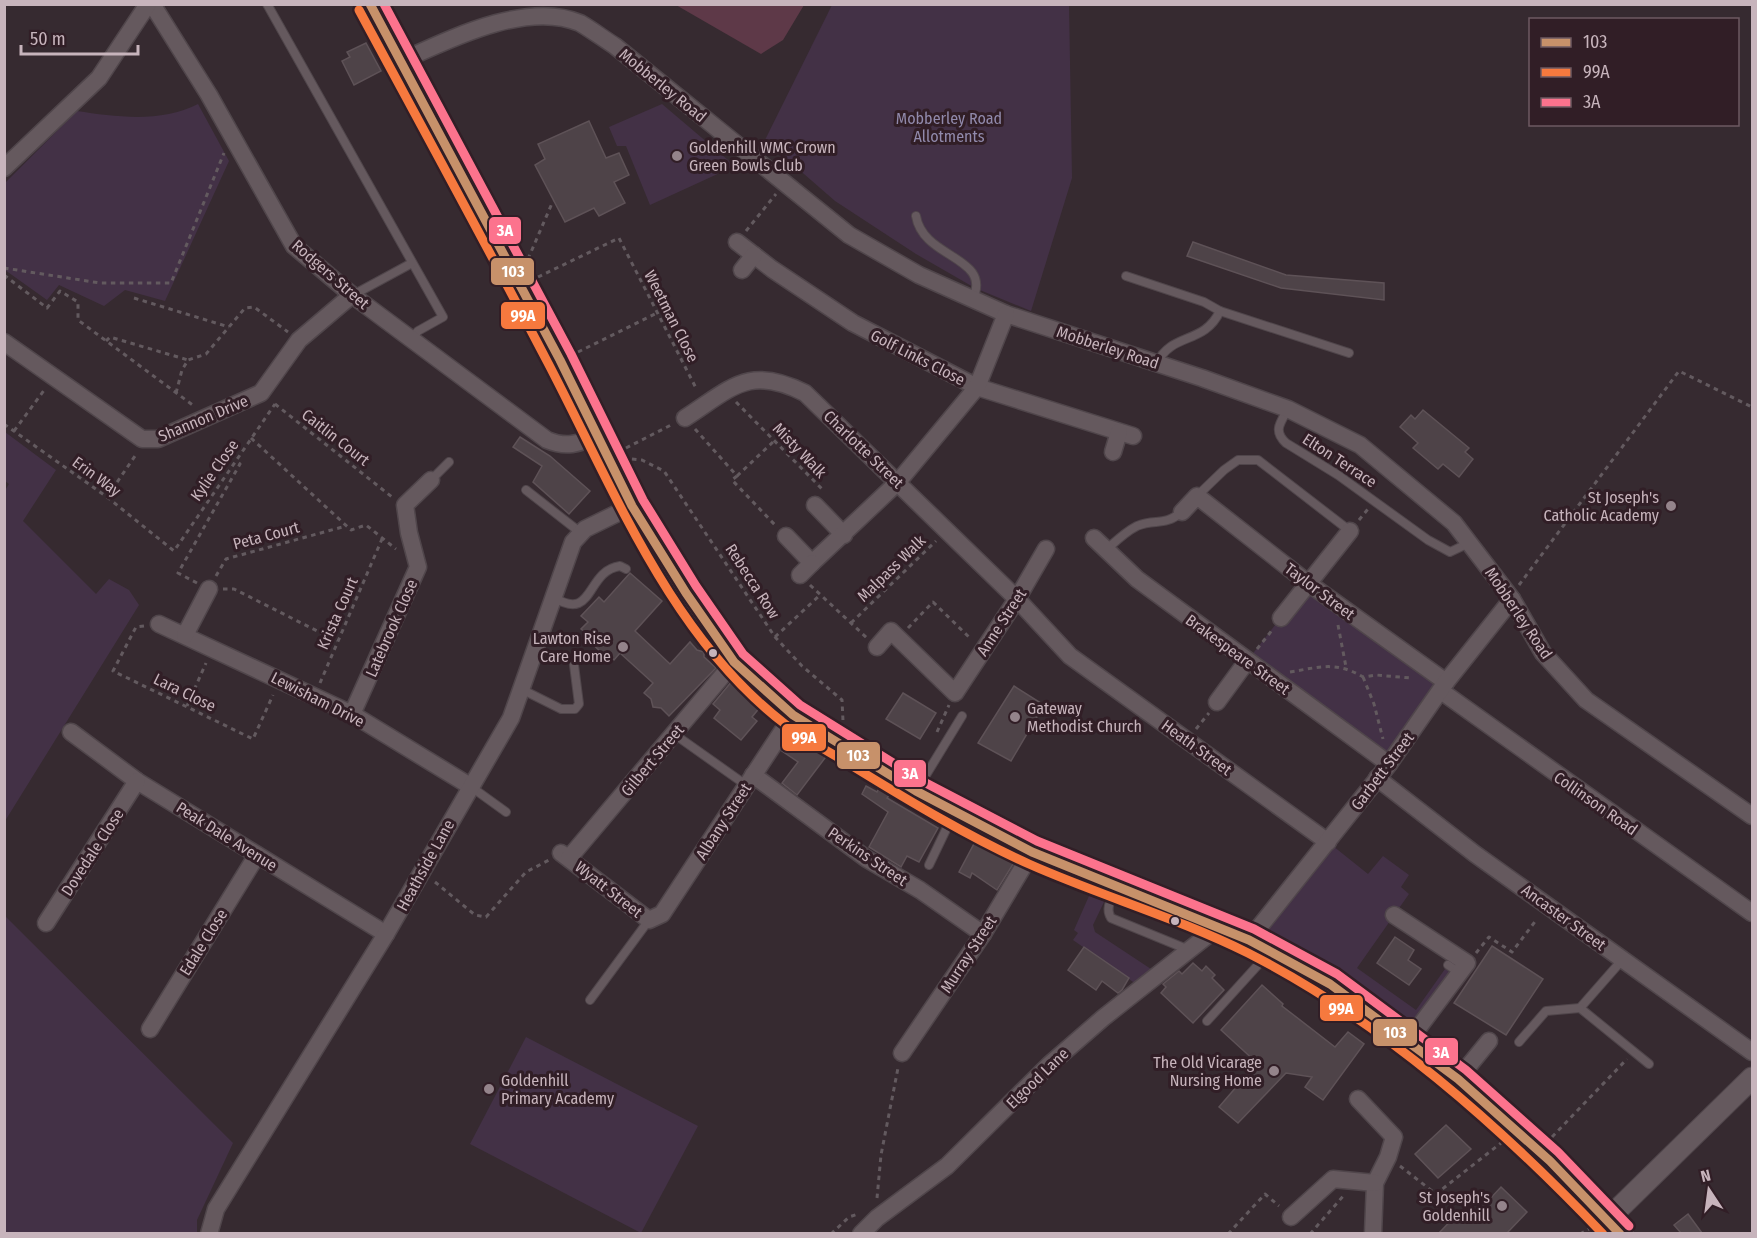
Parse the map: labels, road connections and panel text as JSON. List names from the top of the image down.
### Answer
{
  "streets": {
    "street": [
      "Mobberley Road",
      "Rodgers Street",
      "Golf Links Close",
      "Shannon Drive",
      "Charlotte Street",
      "Taylor Street",
      "Anne Street",
      "Latebrook Close",
      "Brakespeare Street",
      "Lewisham Drive",
      "Heath Street",
      "Gilbert Street",
      "Garbett Street",
      "Collinson Road",
      "Albany Street",
      "Peak Dale Avenue",
      "Dovedale Close",
      "Perkins Street",
      "Heathside Lane",
      "Wyatt Street",
      "Ancaster Street",
      "Edale Close",
      "Murray Street",
      "Elgood Lane"
    ],
    "lane": ["Elton Terrace"],
    "path": [
      "Weetman Close",
      "Caitlin Court",
      "Misty Walk",
      "Kylie Close",
      "Erin Way",
      "Peta Court",
      "Malpass Walk",
      "Rebecca Row",
      "Krista Court",
      "Lara Close"
    ]
  },
  "crossings": [
    ["Mobberley Road", "Elton Terrace"],
    ["Mobberley Road", "Garbett Street"],
    ["Rodgers Street", "Shannon Drive"],
    ["Rodgers Street", "Rebecca Row"],
    ["Weetman Close", "Charlotte Street"],
    ["Shannon Drive", "Caitlin Court"],
    ["Caitlin Court", "Kylie Close"],
    ["Caitlin Court", "Latebrook Close"],
    ["Charlotte Street", "Misty Walk"],
    ["Charlotte Street", "Malpass Walk"],
    ["Charlotte Street", "Anne Street"],
    ["Charlotte Street", "Heath Street"],
    ["Kylie Close", "Erin Way"],
    ["Taylor Street", "Garbett Street"],
    ["Taylor Street", "Collinson Road"],
    ["Krista Court", "Lewisham Drive"],
    ["Anne Street", "Heath Street"],
    ["Latebrook Close", "Lewisham Drive"],
    ["Brakespeare Street", "Garbett Street"],
    ["Lara Close", "Lewisham Drive"],
    ["Lewisham Drive", "Heathside Lane"],
    ["Heath Street", "Garbett Street"],
    ["Gilbert Street", "Wyatt Street"],
    ["Garbett Street", "Collinson Road"],
    ["Garbett Street", "Ancaster Street"],
    ["Albany Street", "Perkins Street"],
    ["Albany Street", "Wyatt Street"],
    ["Peak Dale Avenue", "Dovedale Close"],
    ["Peak Dale Avenue", "Heathside Lane"],
    ["Peak Dale Avenue", "Edale Close"],
    ["Perkins Street", "Murray Street"]
  ],
  "parks": ["Mobberley Road Allotments"],
  "places": [
    "Goldenhill WMC Crown Green Bowls Club",
    "St Joseph's Catholic Academy",
    "Lawton Rise Care Home",
    "Gateway Methodist Church",
    "The Old Vicarage Nursing Home",
    "Goldenhill Primary Academy",
    "St Joseph's Goldenhill"
  ],
  "lines": ["transit line 103", "transit line 3A", "transit line 99A"],
  "legend": ["103", "99A", "3A"],
  "scale_bar": "50 m",
  "north": "top"
}
